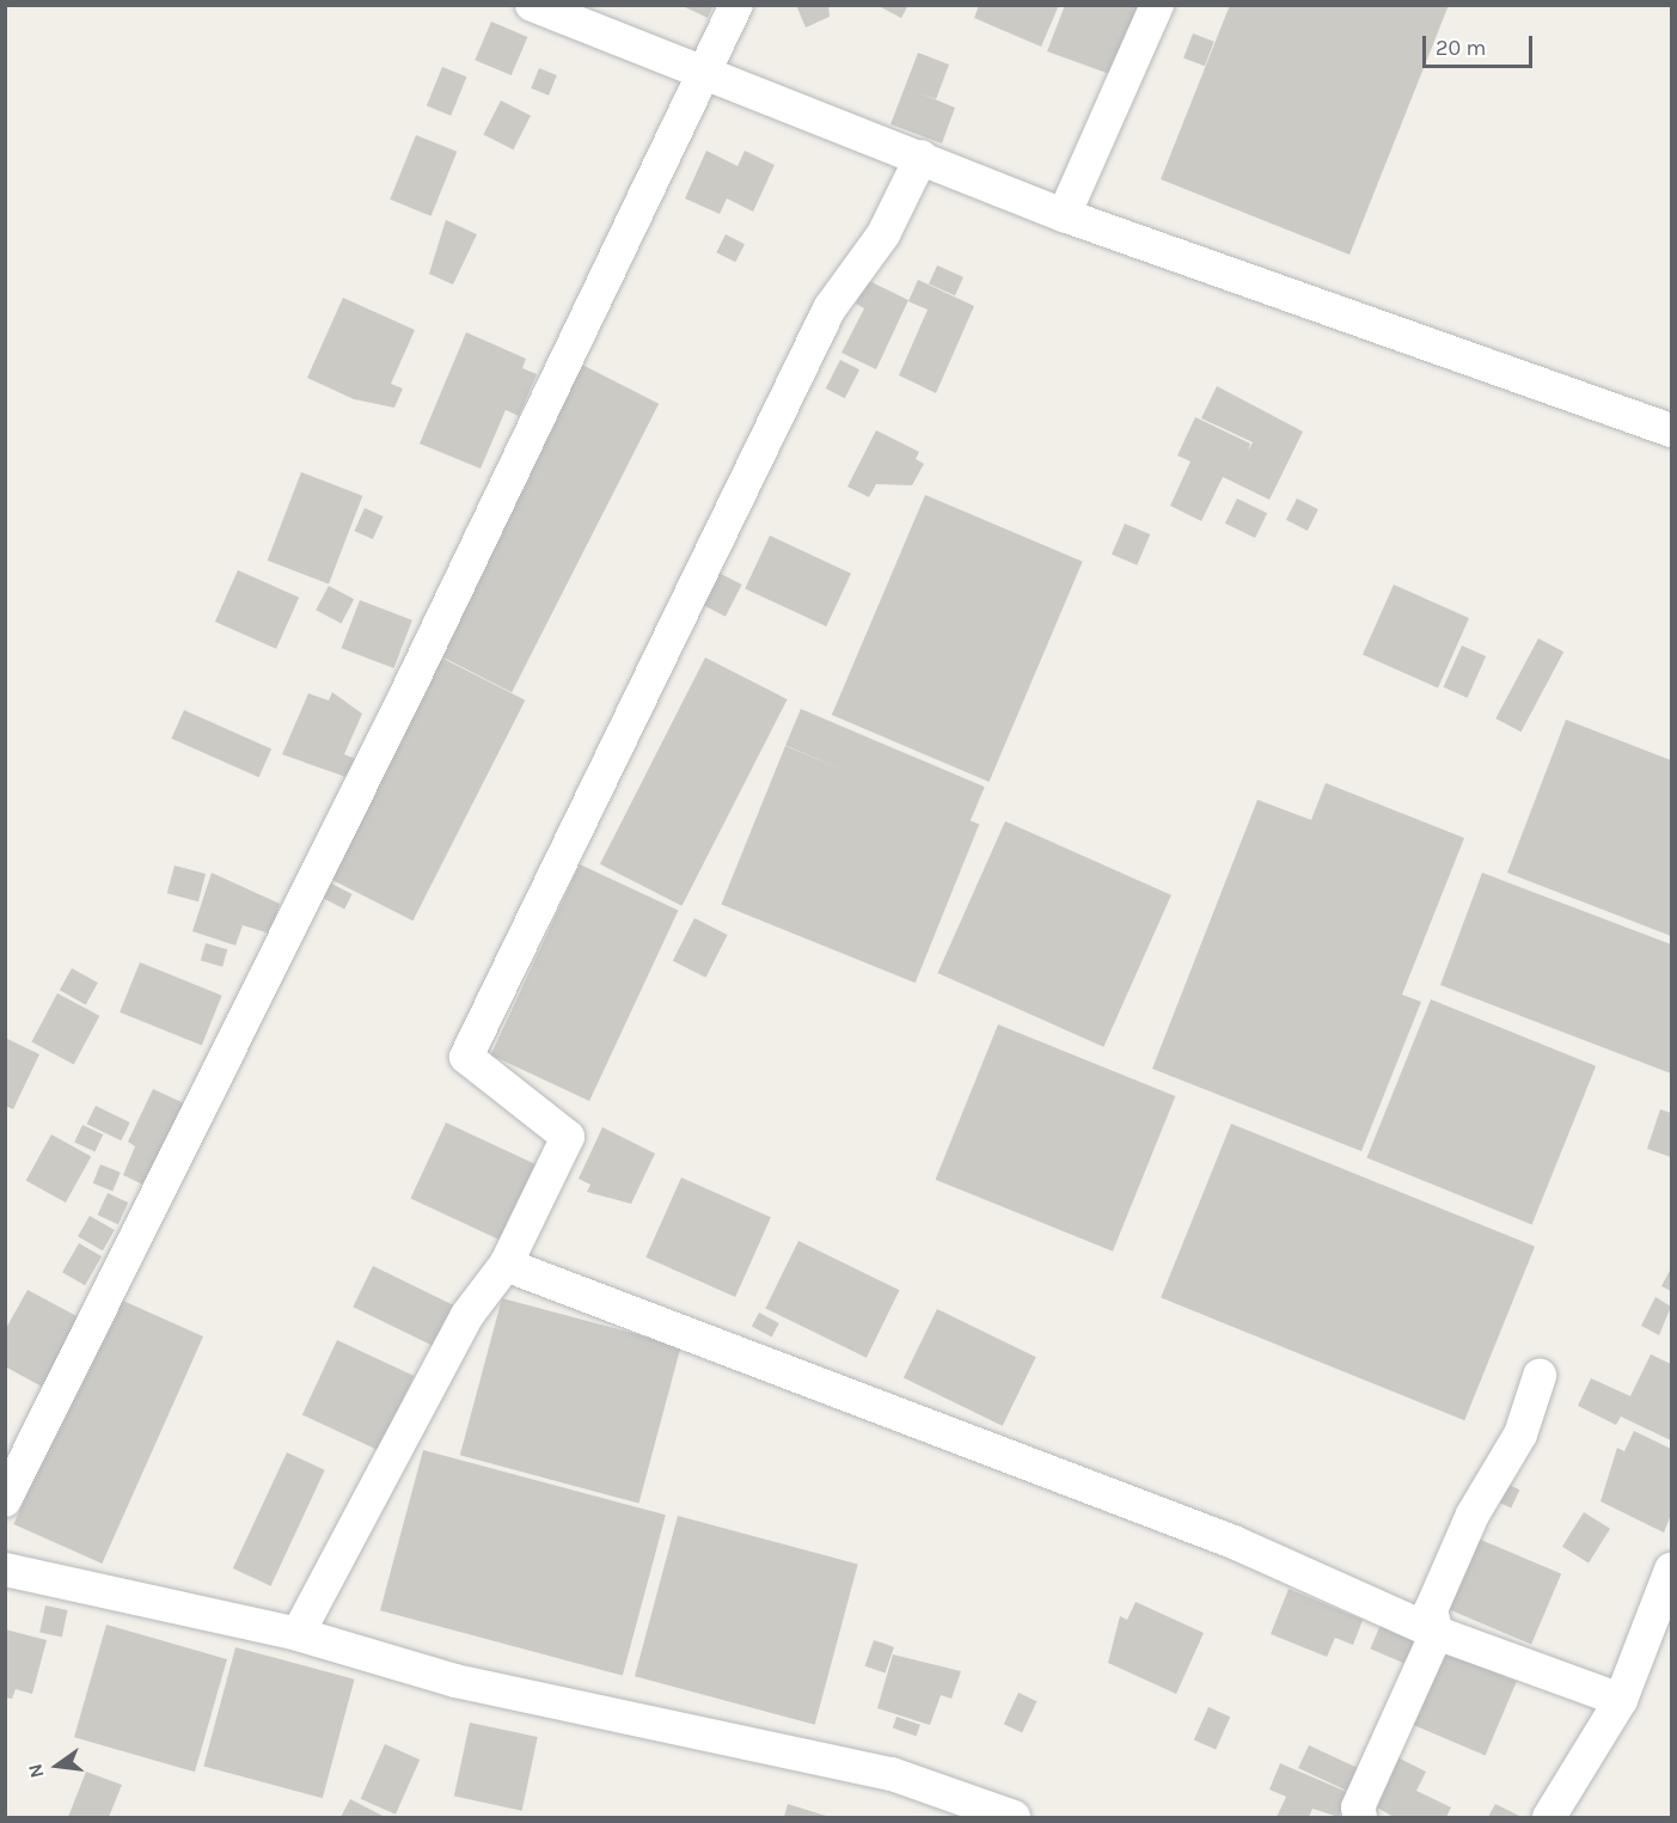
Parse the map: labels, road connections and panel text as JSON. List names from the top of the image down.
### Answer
{
  "scale_bar": "20 m",
  "north": "left"
}
